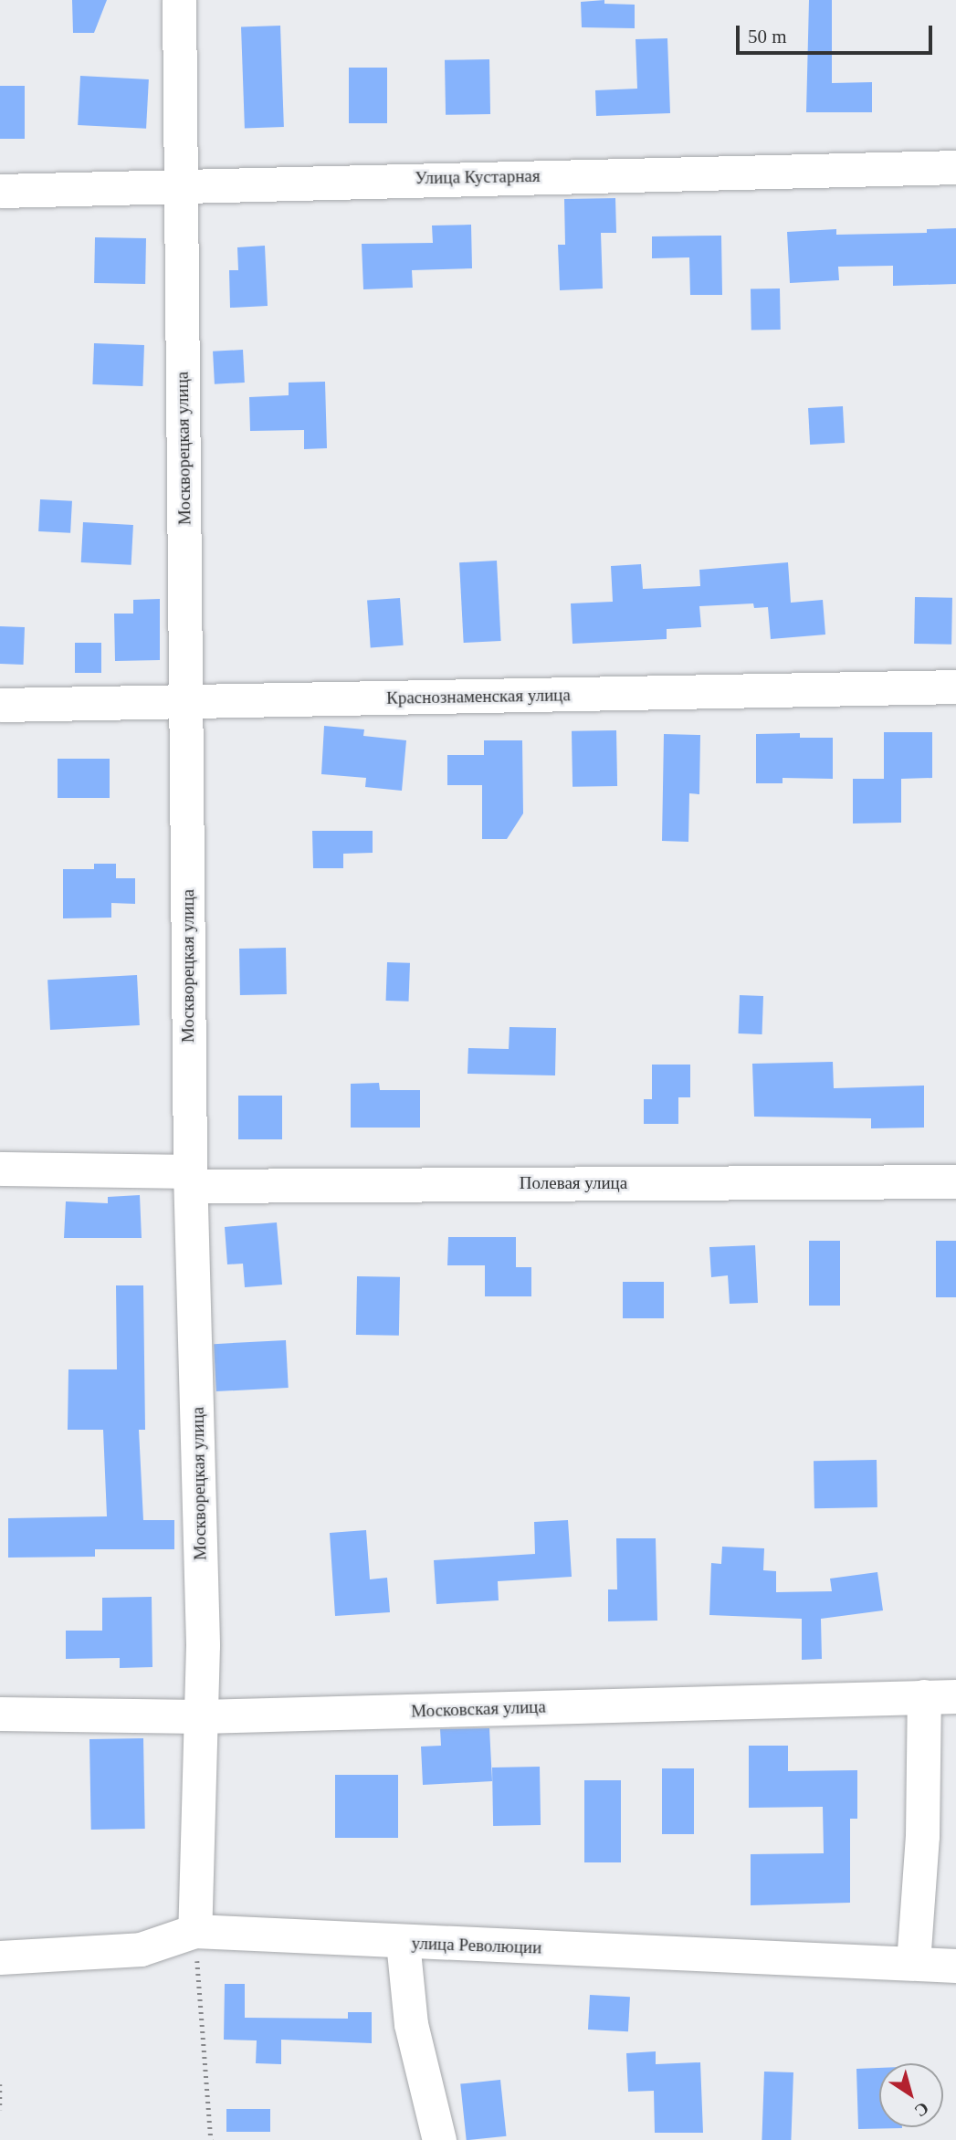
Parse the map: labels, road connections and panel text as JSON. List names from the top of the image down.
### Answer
{
  "streets": {
    "street": [
      "Улица Кустарная",
      "Москворецкая улица",
      "Краснознаменская улица",
      "Полевая улица",
      "Московская улица",
      "улица Революции"
    ]
  },
  "crossings": [
    ["Улица Кустарная", "Москворецкая улица"],
    ["Москворецкая улица", "Краснознаменская улица"],
    ["Москворецкая улица", "Полевая улица"],
    ["Москворецкая улица", "Московская улица"],
    ["Москворецкая улица", "улица Революции"]
  ],
  "scale_bar": "50 m",
  "north": "bottom right"
}
